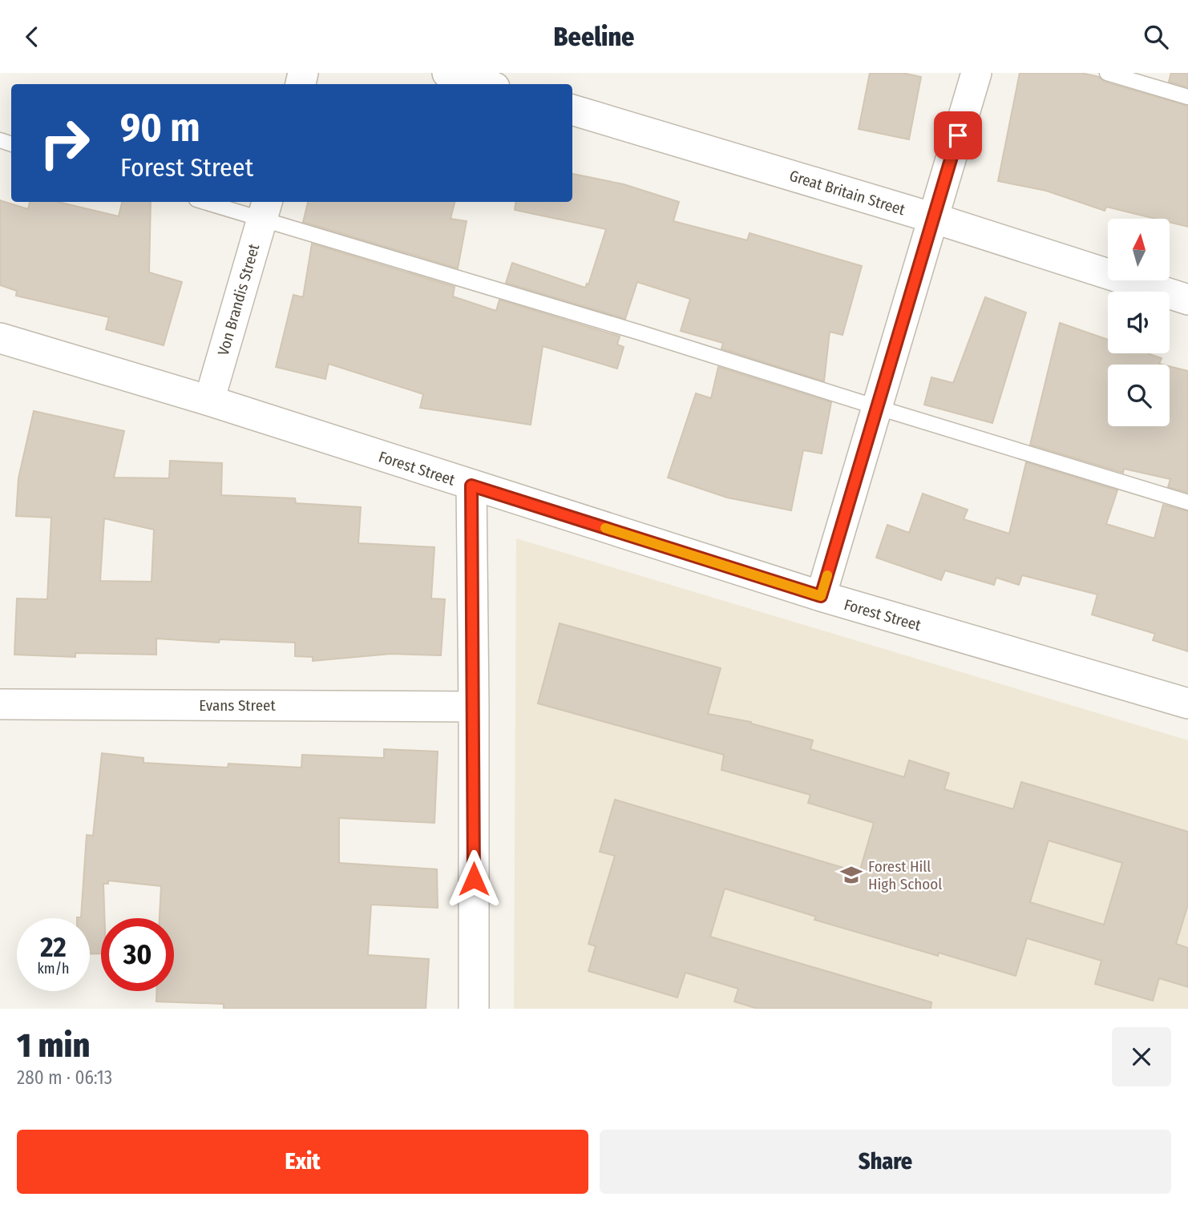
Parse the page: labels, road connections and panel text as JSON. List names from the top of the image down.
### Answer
{
  "streets": {
    "street": [
      "Great Britain Street",
      "Von Brandis Street",
      "Forest Street",
      "Evans Street"
    ]
  },
  "crossings": [
    ["Von Brandis Street", "Forest Street"]
  ],
  "places": {
    "school or university": ["Forest Hill High School"]
  },
  "north": "top",
  "page": {
    "header": "Beeline",
    "turn": ["90 m", "Forest Street"],
    "speed": "22 km/h",
    "limit": "30",
    "heading": ["1 min", "280 m · 06:13"],
    "buttons": ["Exit", "Share"]
  }
}
